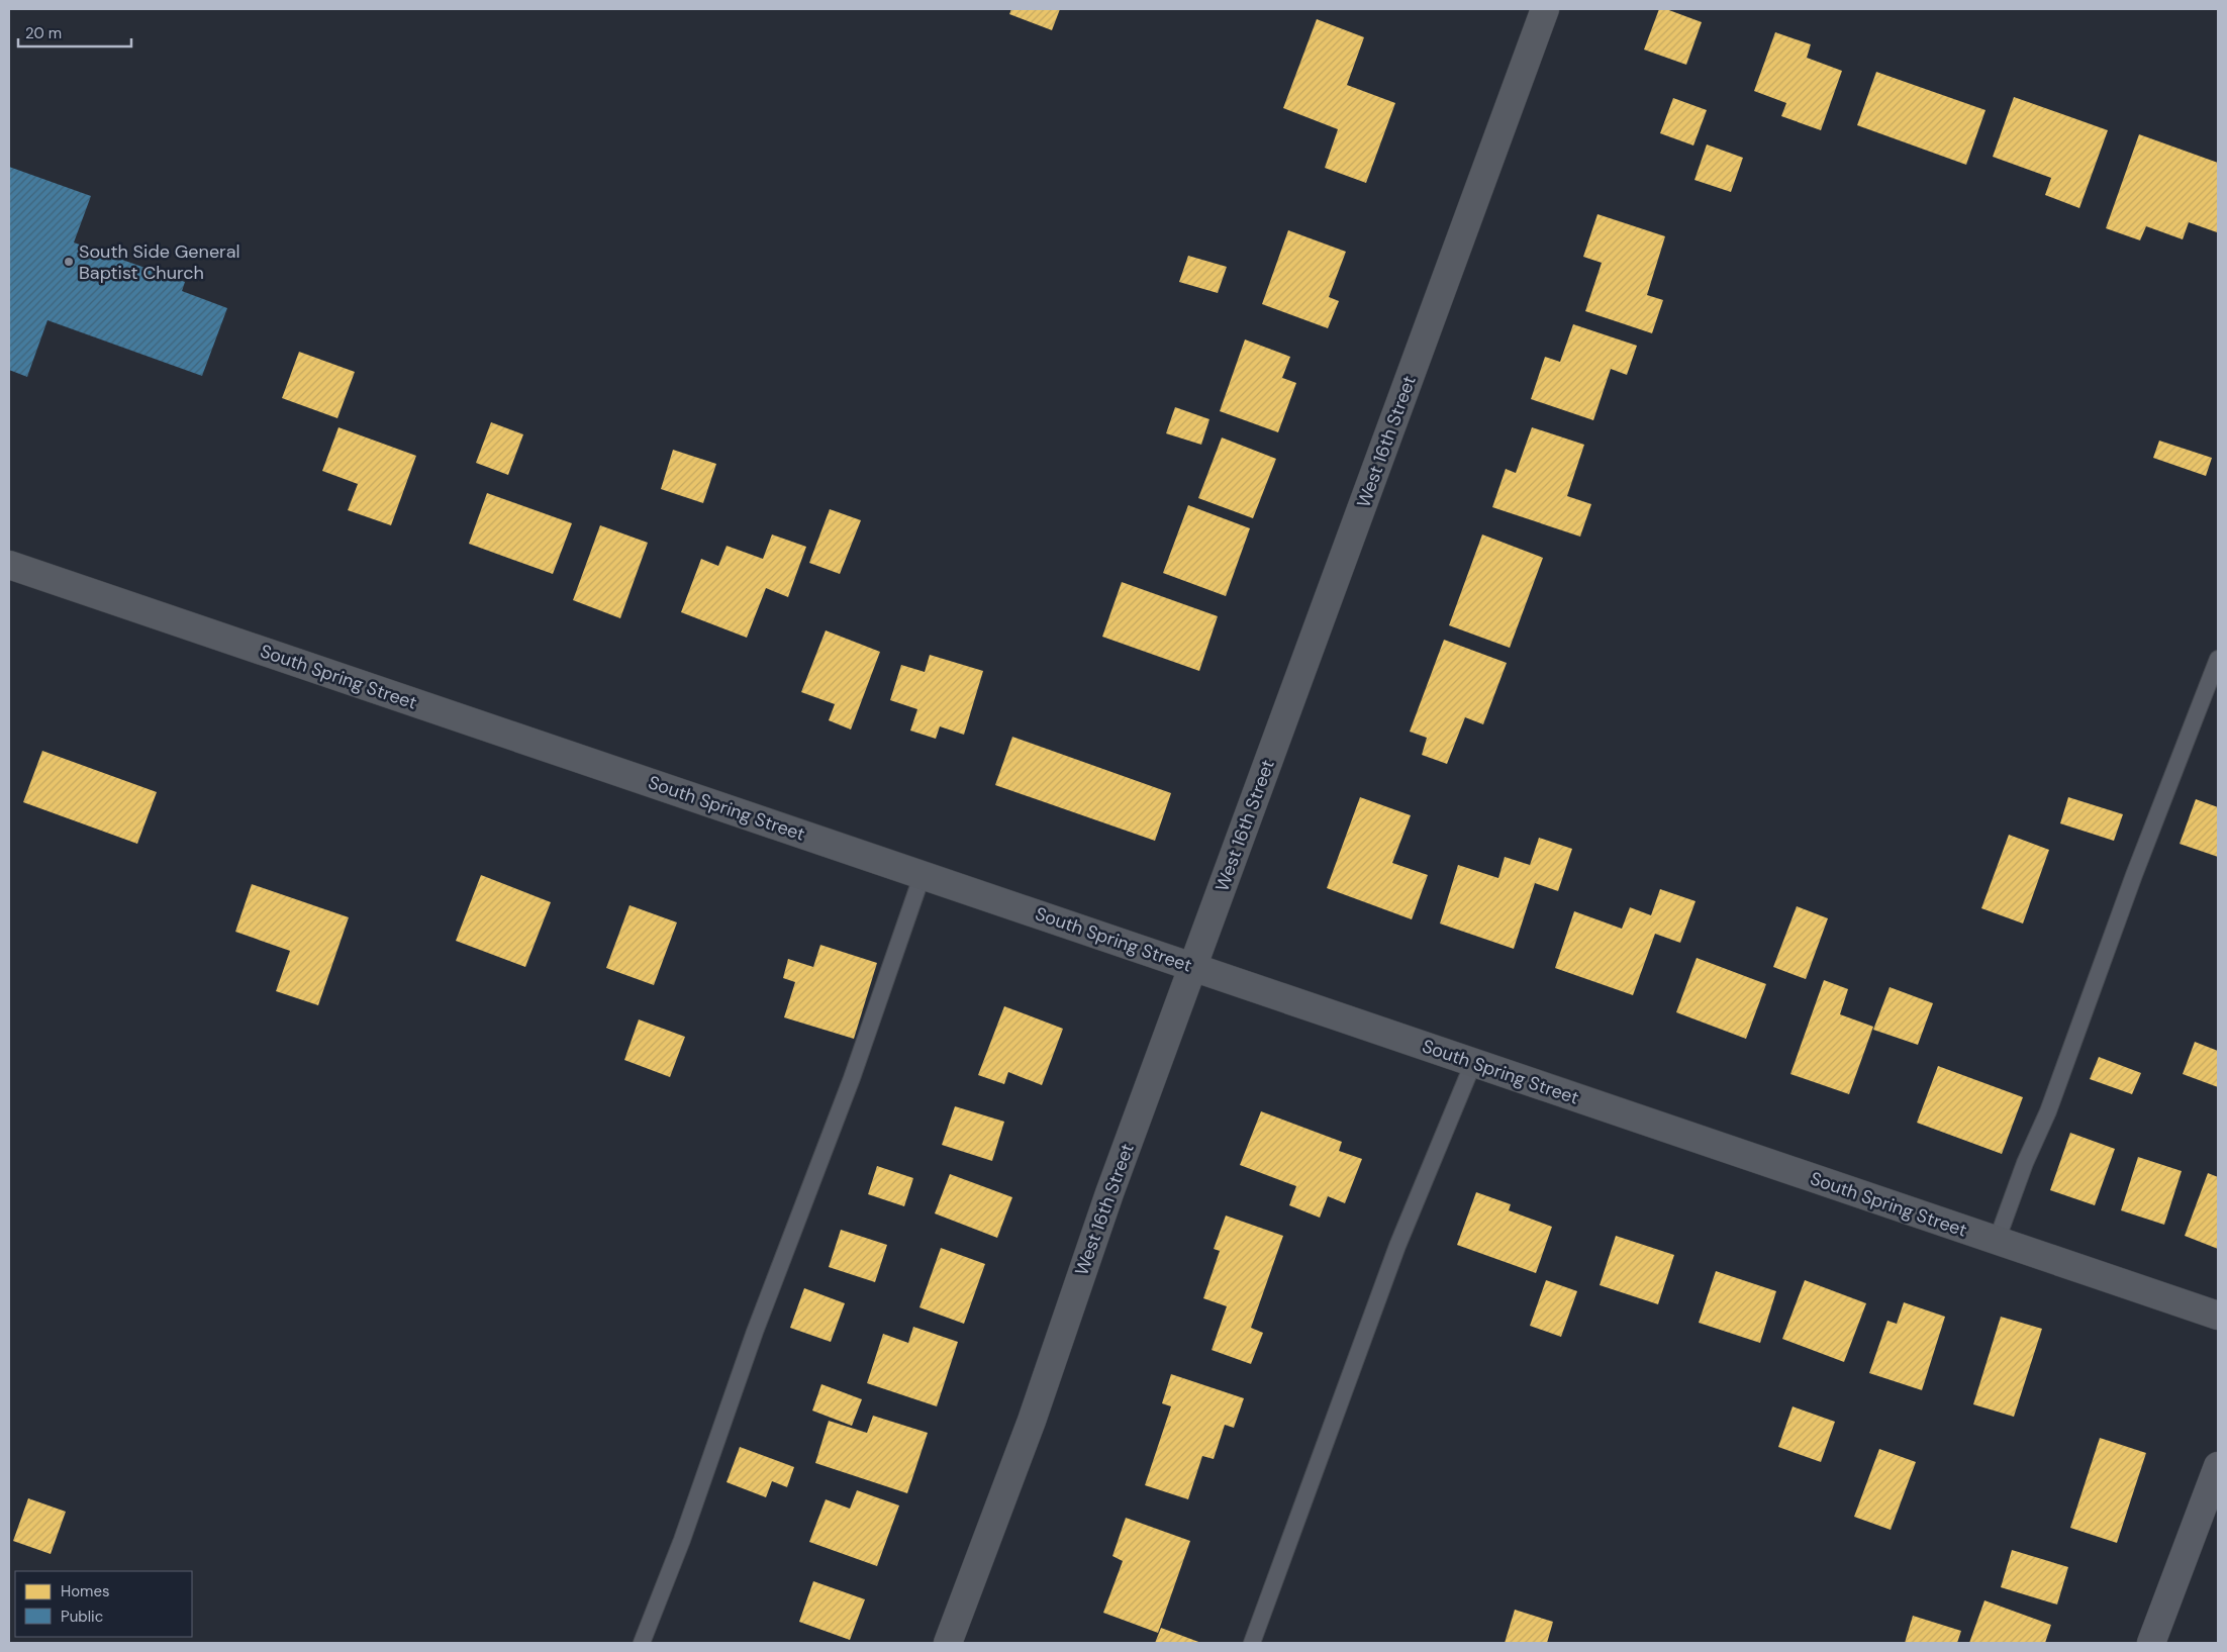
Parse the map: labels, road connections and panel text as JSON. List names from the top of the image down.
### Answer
{
  "streets": {
    "street": ["West 16th Street", "South Spring Street"]
  },
  "crossings": [
    ["West 16th Street", "South Spring Street"]
  ],
  "places": ["South Side General Baptist Church"],
  "legend": ["Homes", "Public"],
  "scale_bar": "20 m"
}
